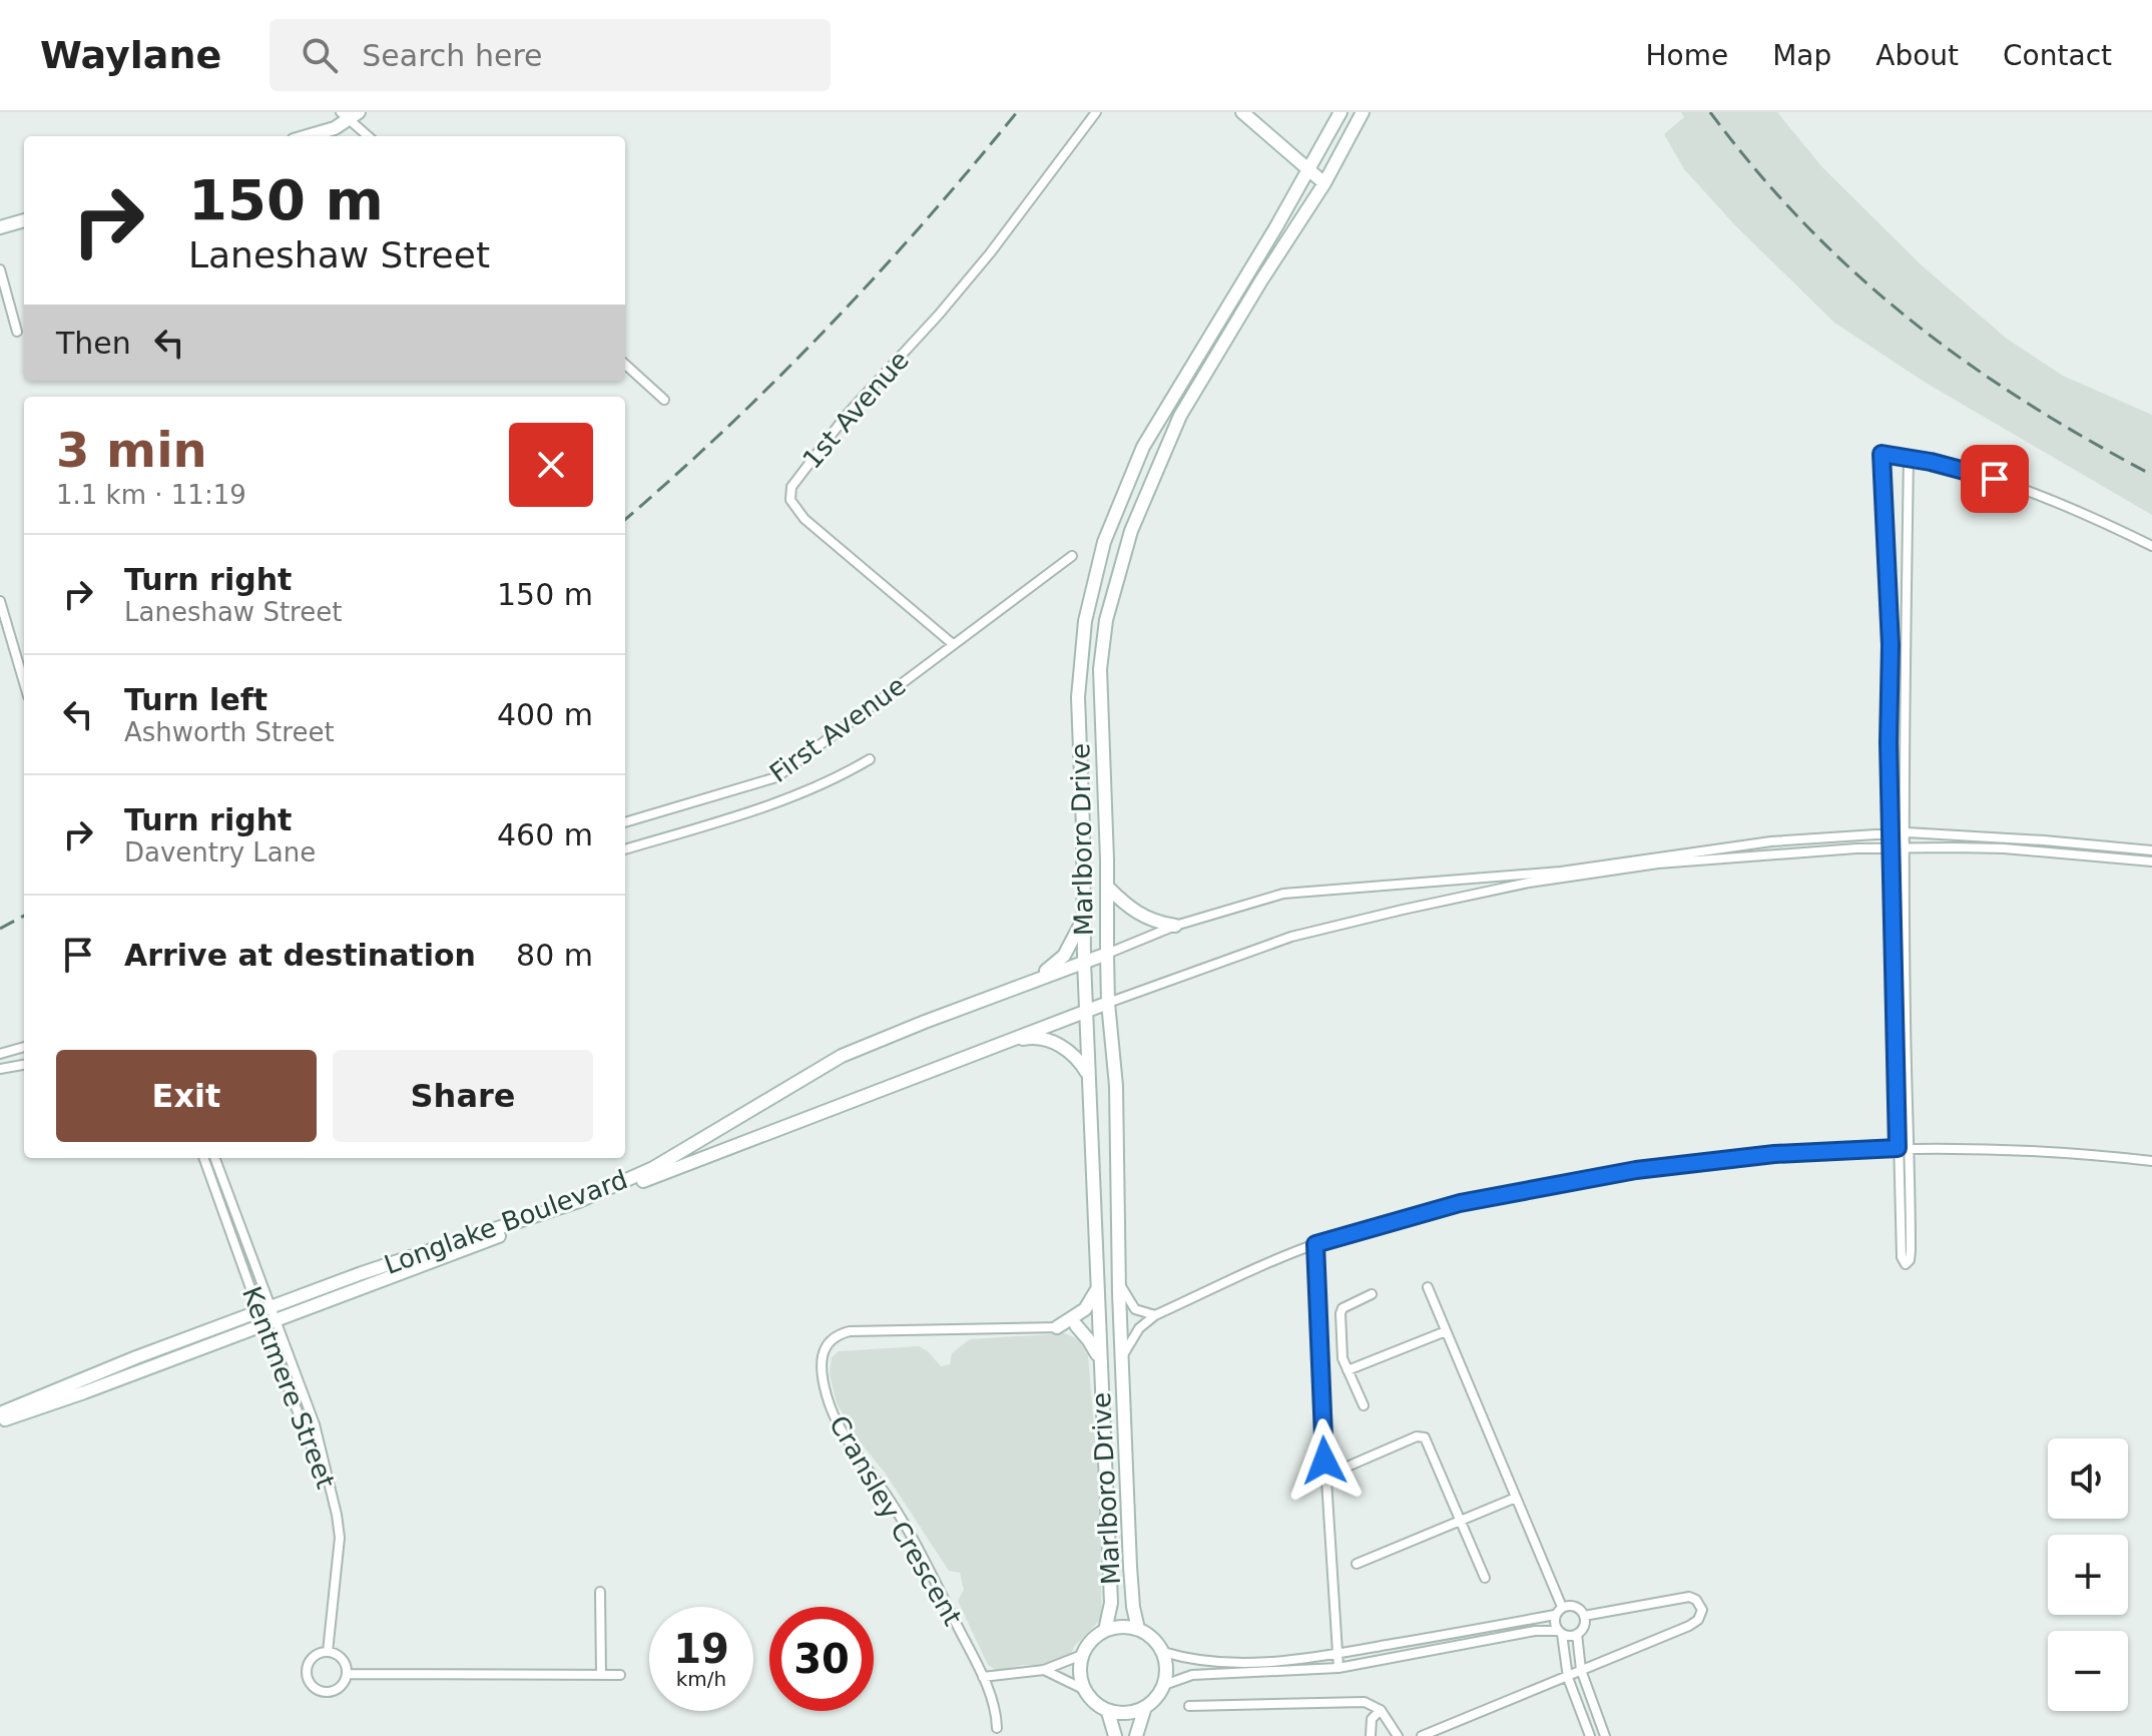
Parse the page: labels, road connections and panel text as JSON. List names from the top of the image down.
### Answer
{
  "streets": {
    "main road": ["Marlboro Drive", "Longlake Boulevard"],
    "street": [
      "1st Avenue",
      "First Avenue",
      "Kentmere Street",
      "Cransley Crescent"
    ]
  },
  "crossings": [
    ["1st Avenue", "First Avenue"],
    ["Marlboro Drive", "Longlake Boulevard"],
    ["Marlboro Drive", "Cransley Crescent"],
    ["Longlake Boulevard", "Kentmere Street"]
  ],
  "page": {
    "header": "Waylane",
    "search": "Search here",
    "nav": [
      "Home",
      "Map",
      "About",
      "Contact"
    ],
    "turn": ["150 m", "Laneshaw Street"],
    "then": "Then",
    "heading": ["3 min", "1.1 km · 11:19"],
    "list": [
      {
        "name": "Turn right",
        "note": "Laneshaw Street",
        "value": "150 m"
      },
      {
        "name": "Turn left",
        "note": "Ashworth Street",
        "value": "400 m"
      },
      {
        "name": "Turn right",
        "note": "Daventry Lane",
        "value": "460 m"
      },
      {
        "name": "Arrive at destination",
        "value": "80 m"
      }
    ],
    "buttons": ["Exit", "Share"],
    "map_buttons": ["+", "−"],
    "speed": "19 km/h",
    "limit": "30"
  }
}
